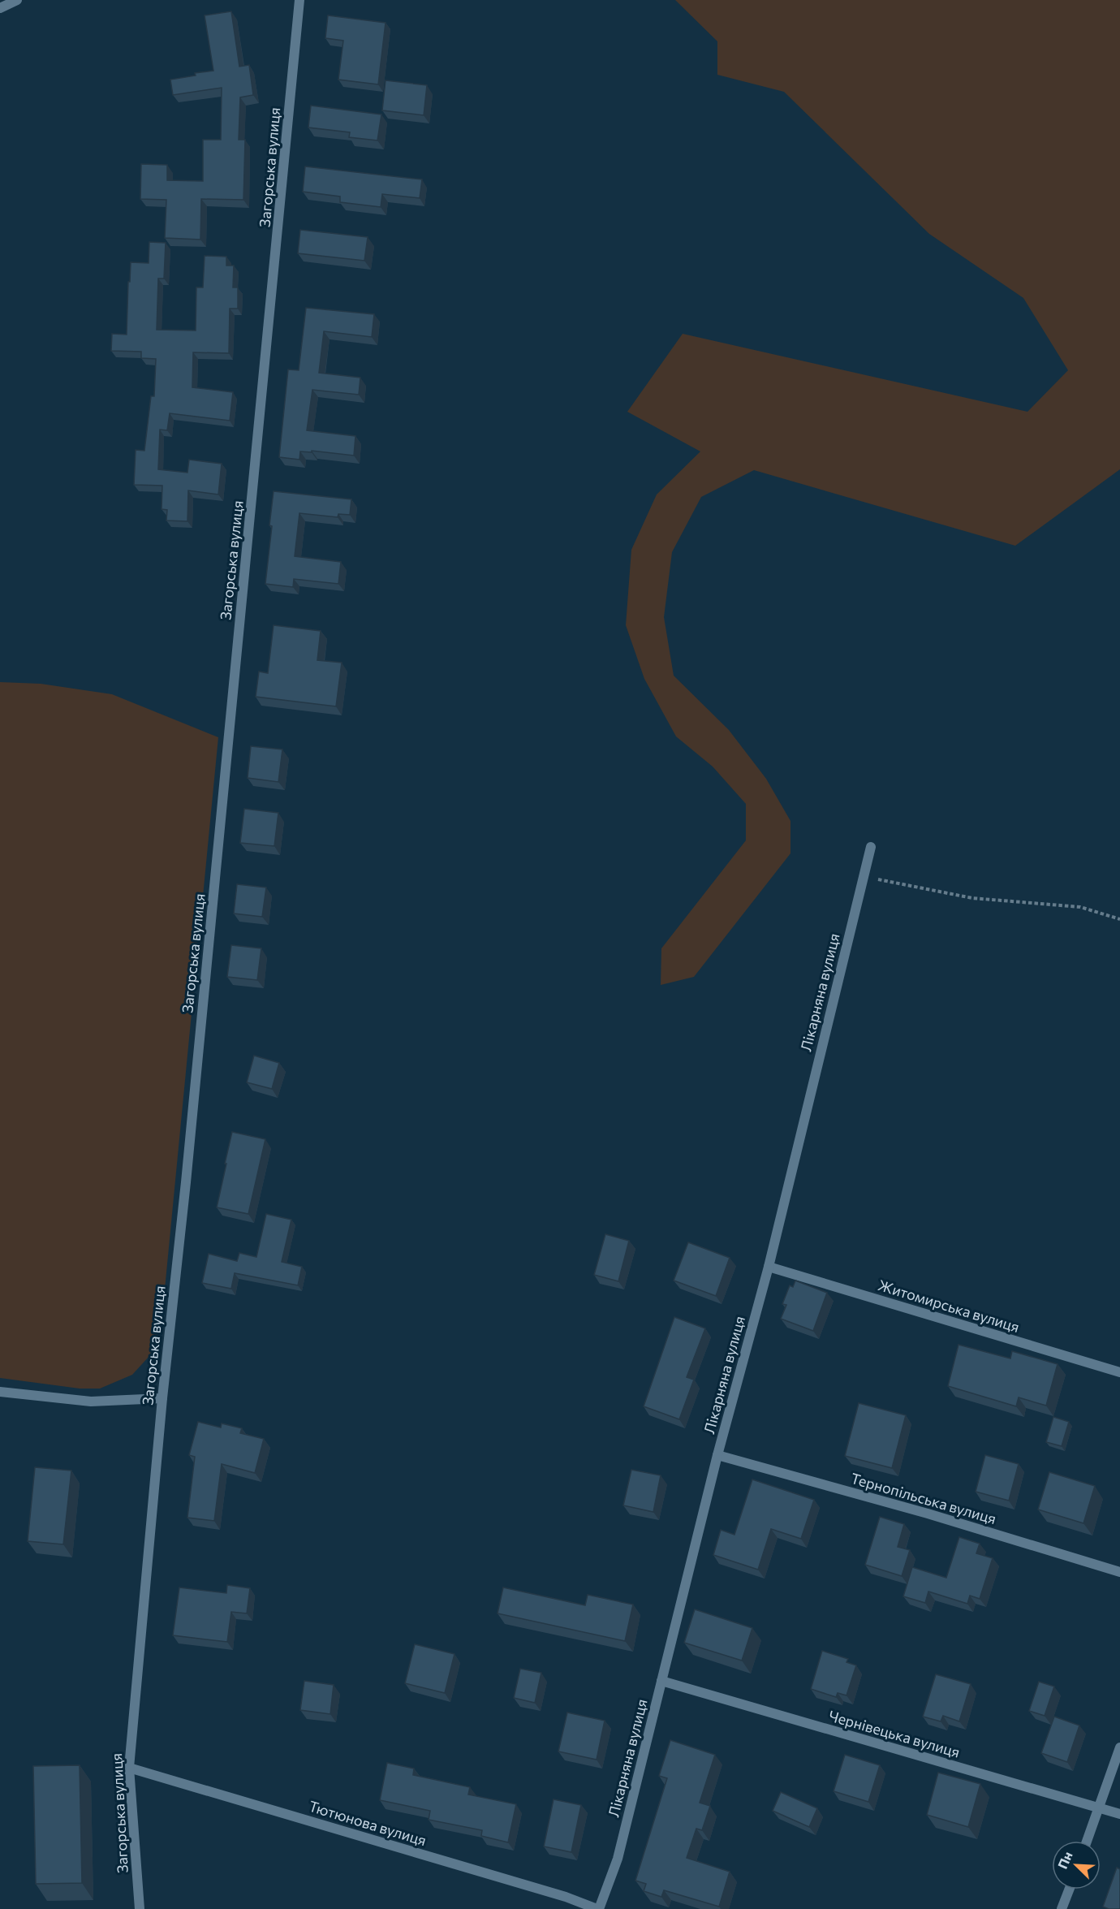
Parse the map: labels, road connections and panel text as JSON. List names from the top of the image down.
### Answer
{
  "streets": {
    "street": [
      "Загорська вулиця",
      "Лікарняна вулиця",
      "Житомирська вулиця",
      "Тернопільська вулиця",
      "Чернівецька вулиця",
      "Тютюнова вулиця"
    ]
  },
  "crossings": [
    ["Загорська вулиця", "Тютюнова вулиця"],
    ["Лікарняна вулиця", "Житомирська вулиця"],
    ["Лікарняна вулиця", "Тернопільська вулиця"],
    ["Лікарняна вулиця", "Чернівецька вулиця"],
    ["Лікарняна вулиця", "Тютюнова вулиця"]
  ],
  "north": "top left"
}
